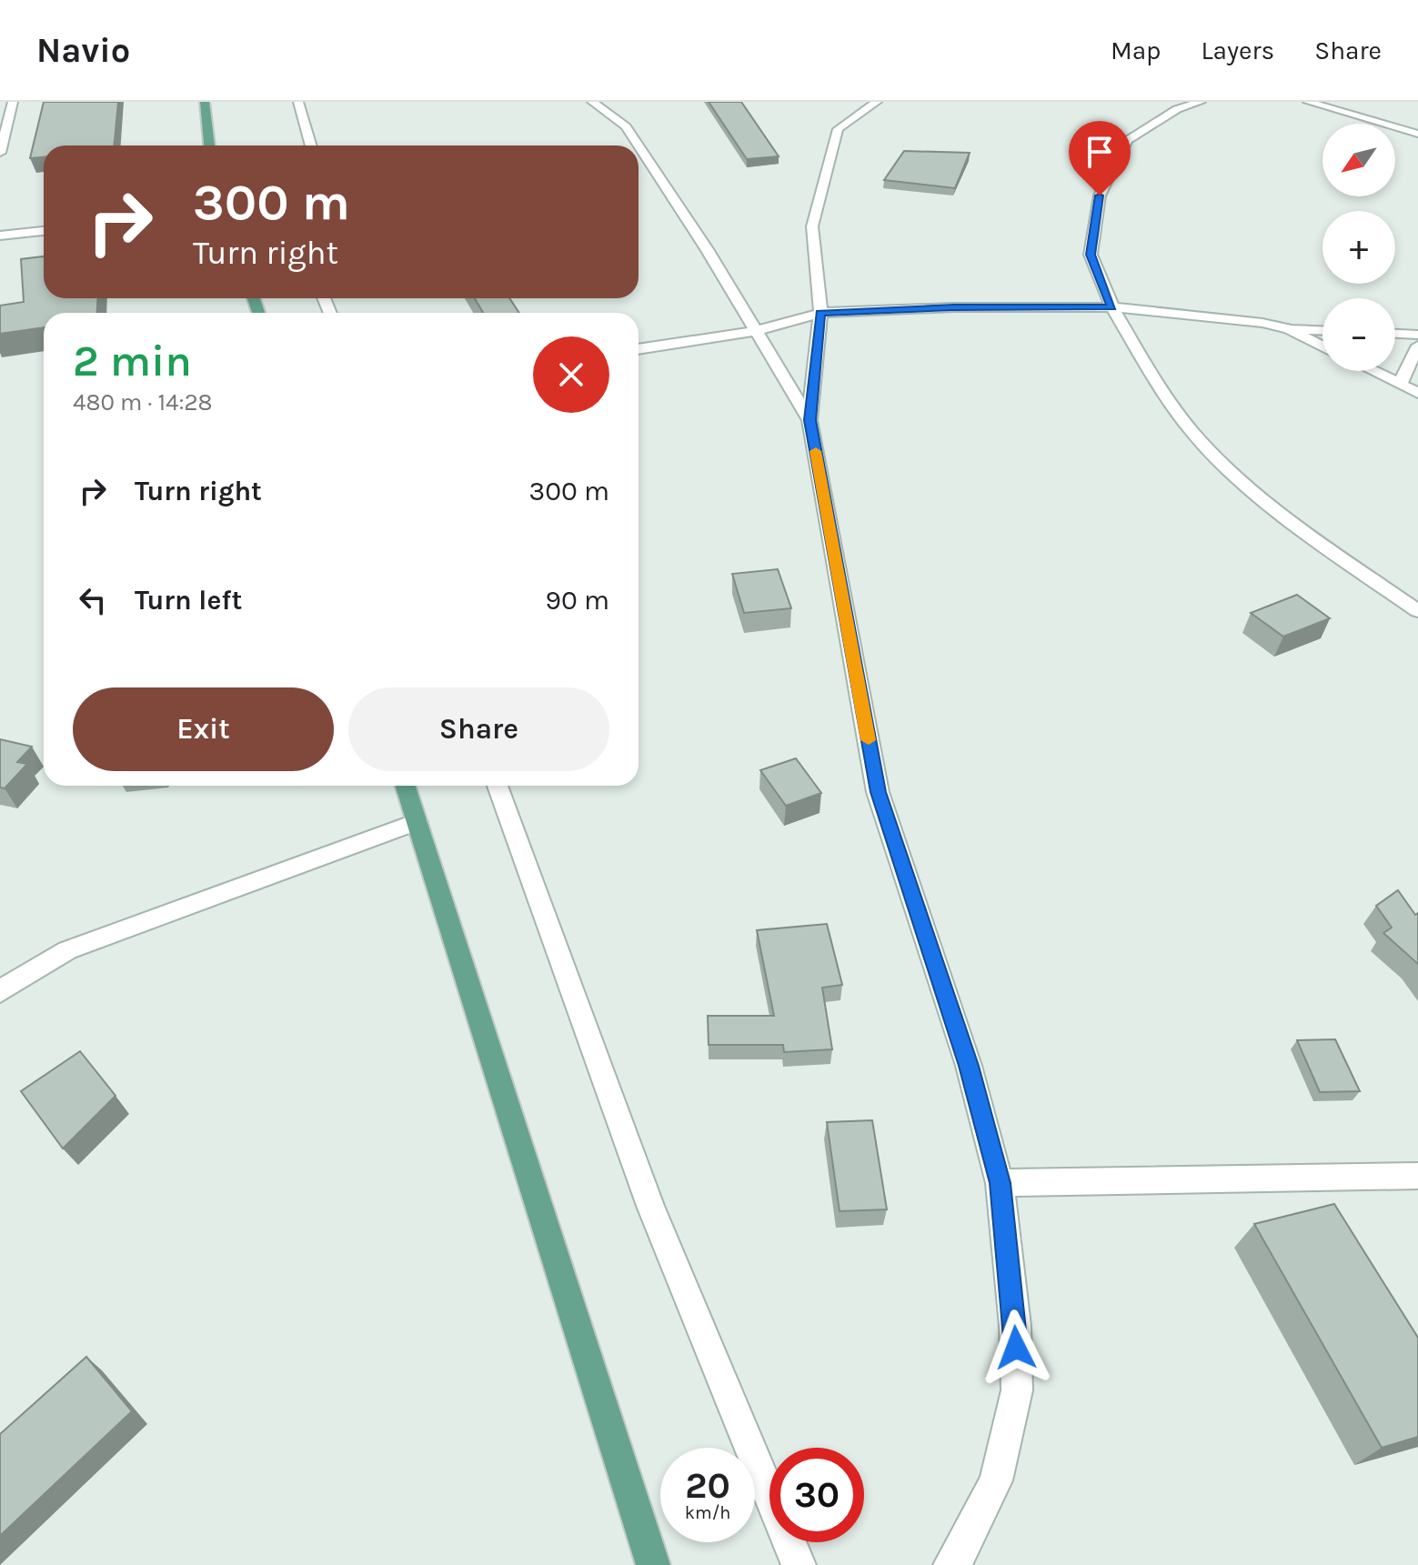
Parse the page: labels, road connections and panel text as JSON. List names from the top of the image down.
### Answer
{
  "north": "bottom left",
  "page": {
    "header": "Navio",
    "nav": ["Map", "Layers", "Share"],
    "map_buttons": ["+", "−"],
    "turn": ["300 m", "Turn right"],
    "heading": ["2 min", "480 m · 14:28"],
    "list": [
      {
        "name": "Turn right",
        "value": "300 m"
      },
      {
        "name": "Turn left",
        "value": "90 m"
      }
    ],
    "buttons": ["Exit", "Share"],
    "speed": "20 km/h",
    "limit": "30"
  }
}
